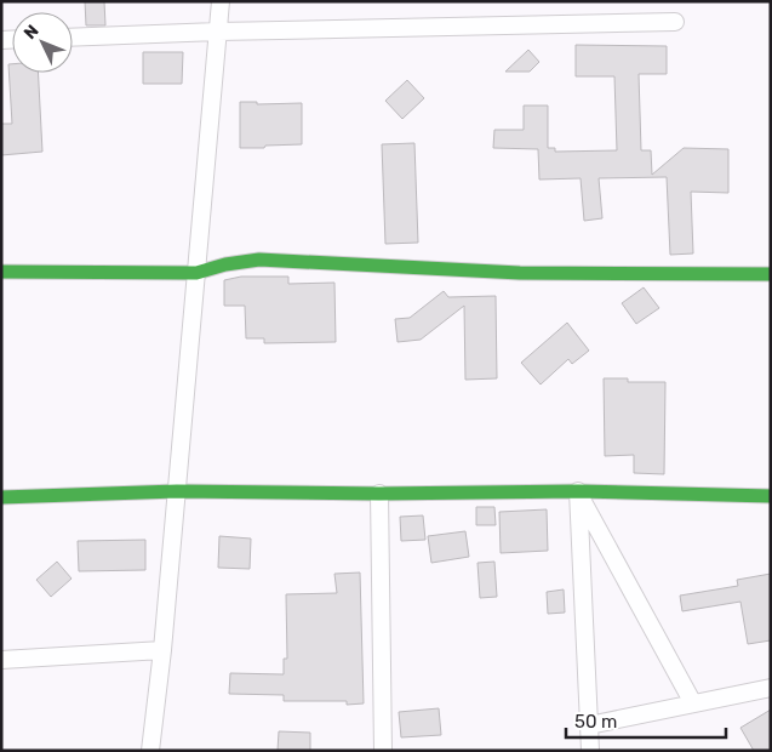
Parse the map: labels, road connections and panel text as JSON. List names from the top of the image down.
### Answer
{
  "scale_bar": "50 m",
  "north": "top left"
}
